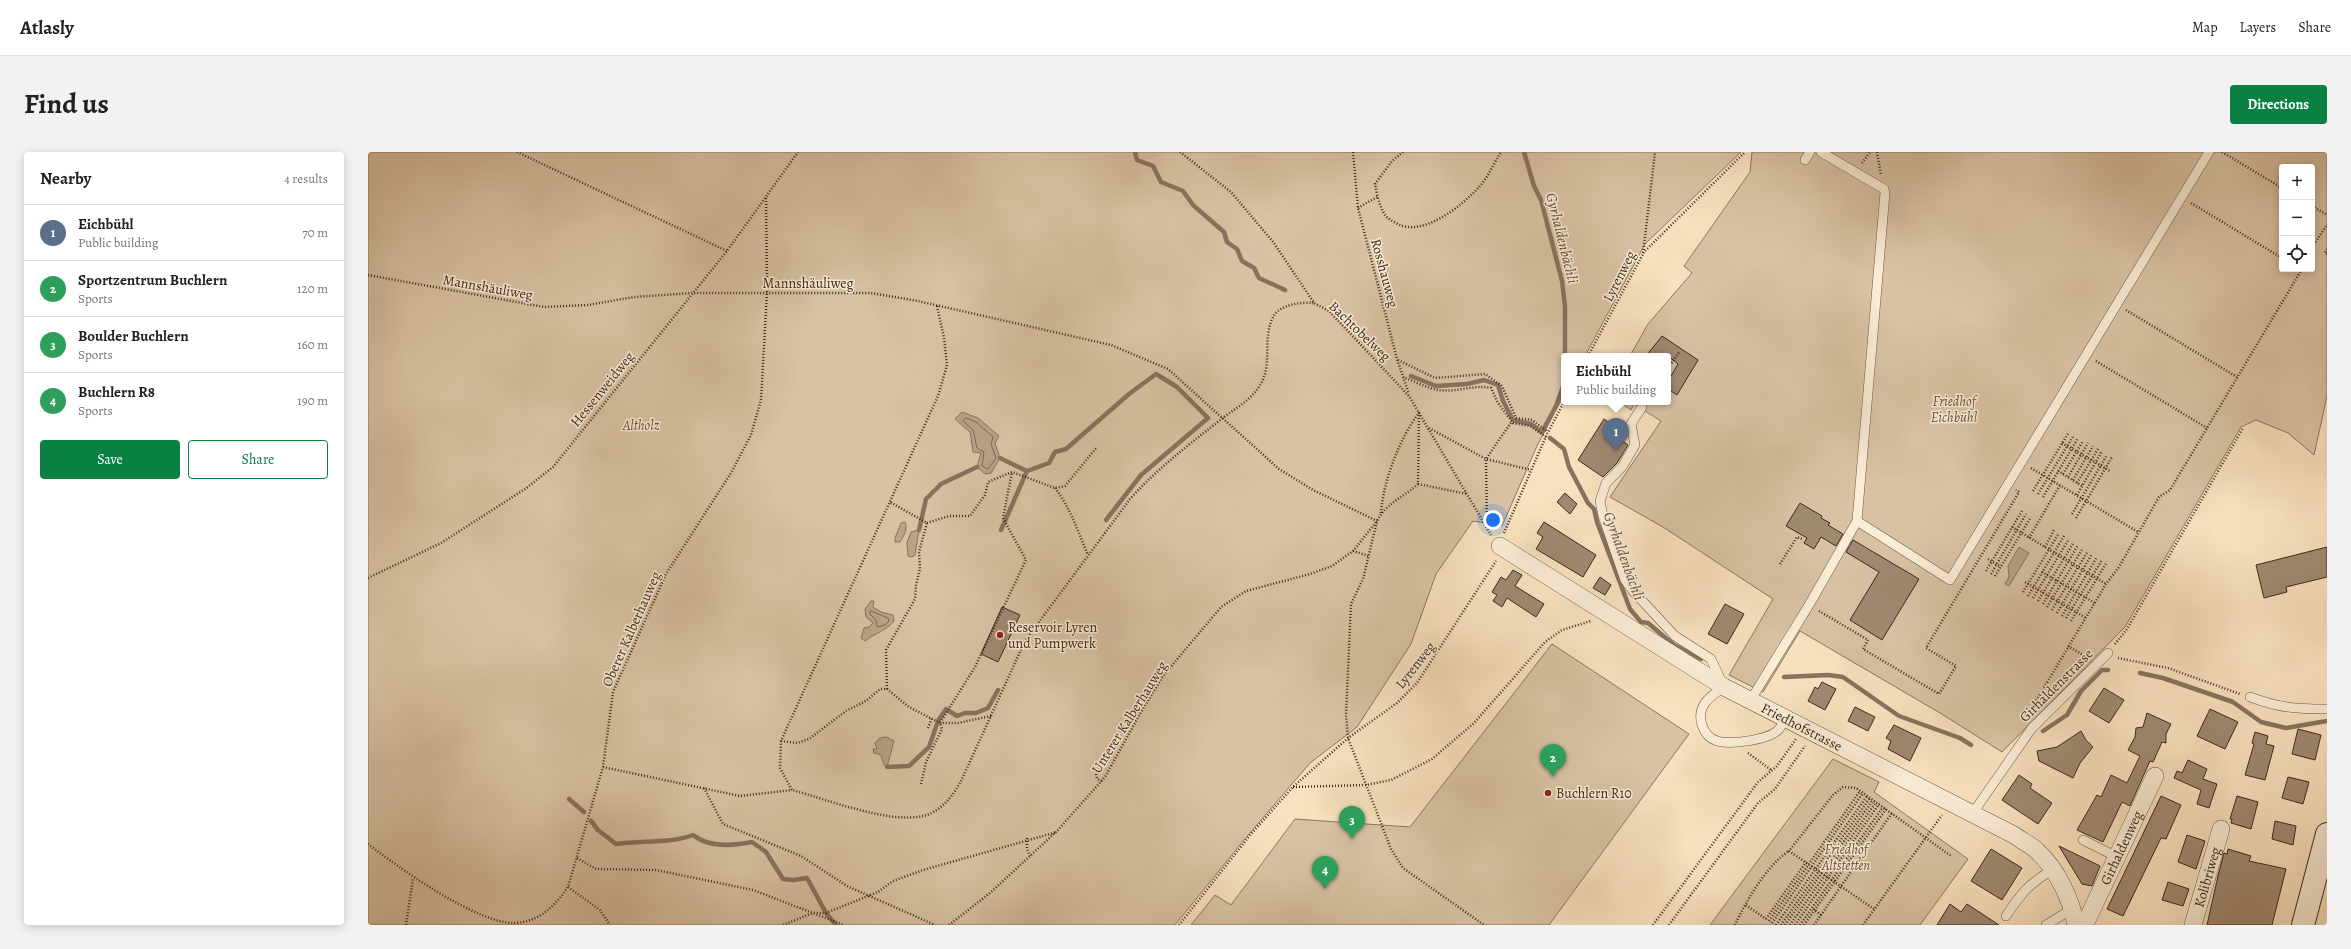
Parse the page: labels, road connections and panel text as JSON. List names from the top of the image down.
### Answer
{
  "streets": {
    "street": ["Friedhofstrasse", "Girhaldenweg", "Kolibriweg"],
    "lane": ["Girhaldenstrasse"],
    "path": [
      "Rosshauweg",
      "Lyrenweg",
      "Mannshäuliweg",
      "Bachtobelweg",
      "Hessenweidweg",
      "Oberer Kalberhauweg",
      "Unterer Kalberhauweg"
    ]
  },
  "crossings": [
    ["Rosshauweg", "Bachtobelweg"],
    ["Lyrenweg", "Bachtobelweg"],
    ["Lyrenweg", "Friedhofstrasse"],
    ["Mannshäuliweg", "Hessenweidweg"],
    ["Mannshäuliweg", "Oberer Kalberhauweg"],
    ["Mannshäuliweg", "Unterer Kalberhauweg"],
    ["Bachtobelweg", "Friedhofstrasse"],
    ["Hessenweidweg", "Oberer Kalberhauweg"],
    ["Friedhofstrasse", "Girhaldenweg"]
  ],
  "water": ["Gyrhaldenbächli"],
  "parks": ["Friedhof Eichbühl", "Altholz", "Friedhof Altstetten"],
  "places": ["Reservoir Lyren und Pumpwerk", "Buchlern R10"],
  "page": {
    "header": "Atlasly",
    "nav": ["Map", "Layers", "Share"],
    "title": "Find us",
    "buttons": [
      "Directions",
      ["Save", "Share"]
    ],
    "heading": ["Nearby", "4 results"],
    "map_buttons": ["+", "−"],
    "list": [
      {
        "mark": "1",
        "name": "Eichbühl",
        "note": "Public building",
        "value": "70 m"
      },
      {
        "mark": "2",
        "name": "Sportzentrum Buchlern",
        "note": "Sports",
        "value": "120 m"
      },
      {
        "mark": "3",
        "name": "Boulder Buchlern",
        "note": "Sports",
        "value": "160 m"
      },
      {
        "mark": "4",
        "name": "Buchlern R8",
        "note": "Sports",
        "value": "190 m"
      }
    ],
    "popup": ["Eichbühl", "Public building"],
    "pins": [
      "1",
      "2",
      "3",
      "4"
    ]
  }
}
